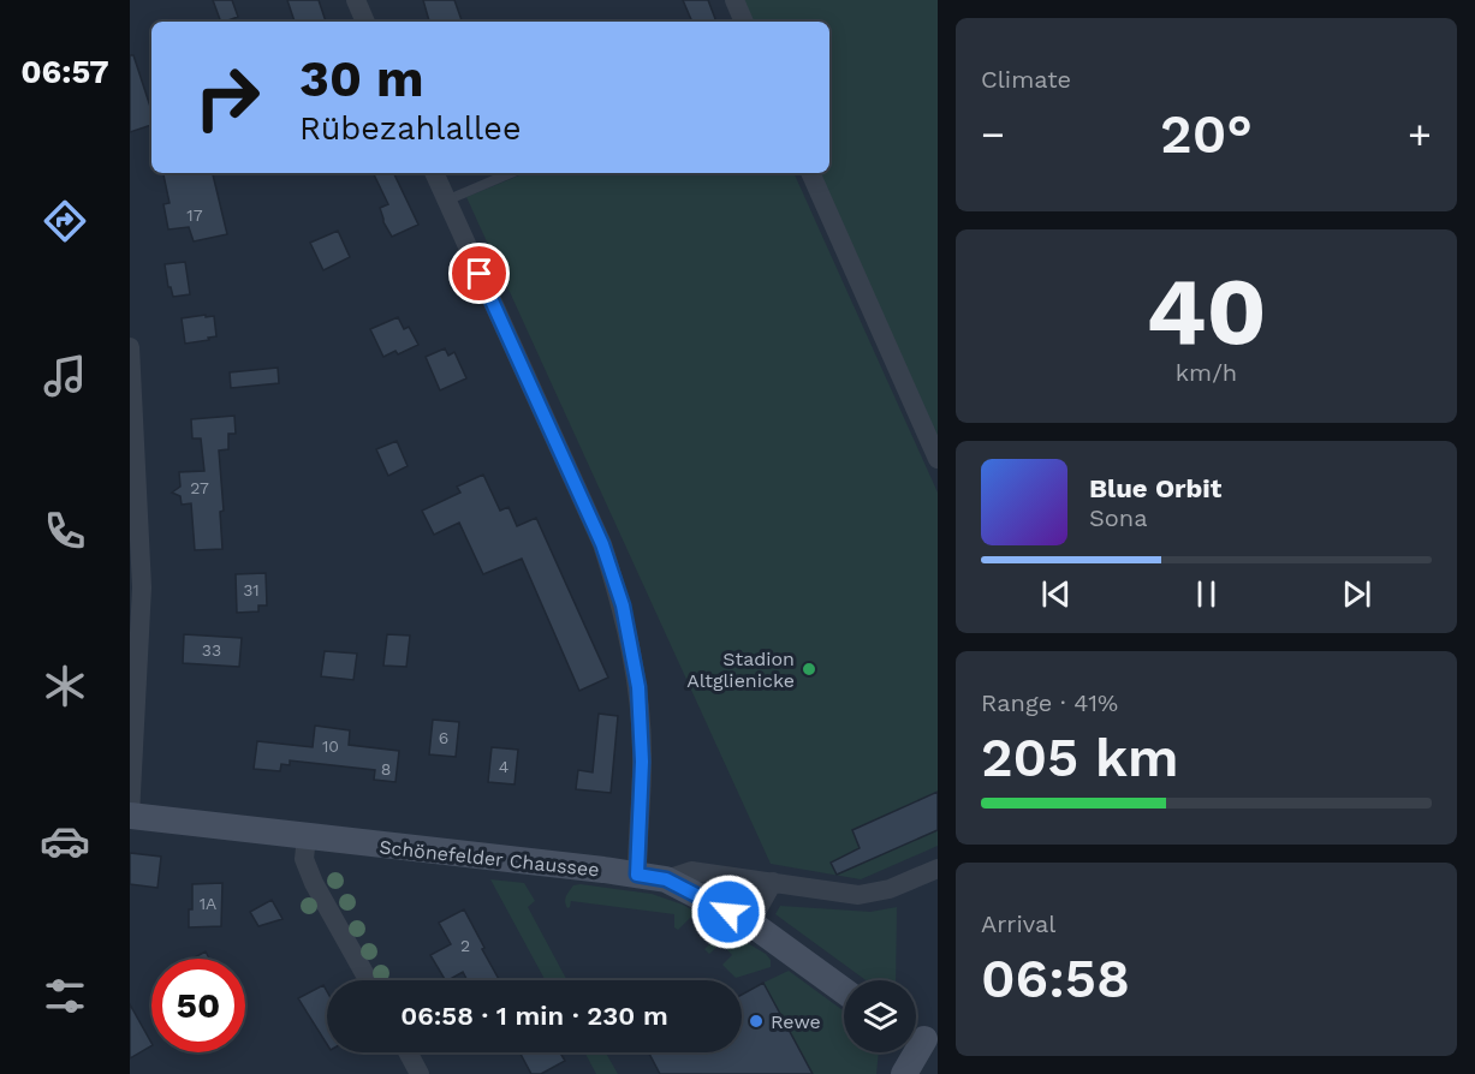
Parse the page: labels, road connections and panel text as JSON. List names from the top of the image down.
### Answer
{
  "streets": {
    "main road": ["Schönefelder Chaussee"]
  },
  "places": ["Stadion Altglienicke", "Rewe"],
  "house_numbers": [
    "17",
    "27",
    "31",
    "33",
    "6",
    "10",
    "4",
    "8",
    "1A",
    "2"
  ],
  "page": {
    "tabs": "06:57",
    "tile": [
      "Climate",
      ["40", "km/h"],
      ["Range · 41%", "205 km"],
      ["Arrival", "06:58"]
    ],
    "turn": ["30 m", "Rübezahlallee"],
    "heat": ["−", "20°", "+"],
    "song": ["Blue Orbit", "Sona"],
    "limit": "50",
    "trip": "06:58 · 1 min · 230 m"
  }
}
